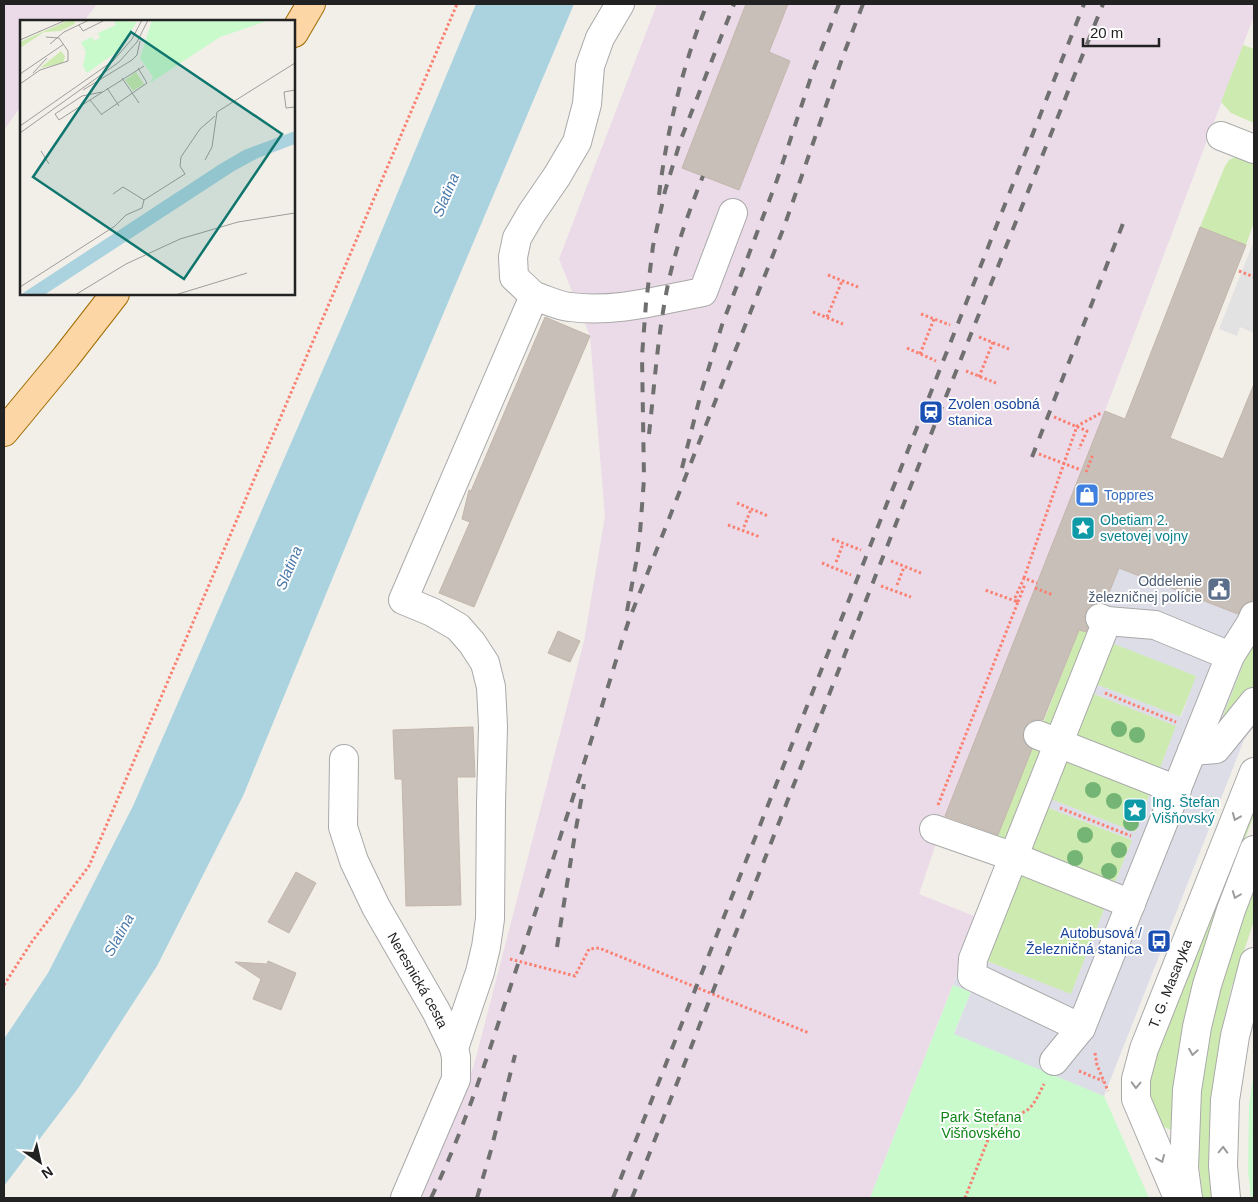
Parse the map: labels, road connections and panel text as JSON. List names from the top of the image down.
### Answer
{
  "streets": {
    "street": ["Neresnická cesta", "T. G. Masaryka"]
  },
  "water": ["Slatina"],
  "parks": ["Park Štefana Višňovského"],
  "places": {
    "station": ["Zvolen osobná stanica"],
    "shop": ["Toppres"],
    "place": ["Obetiam 2. svetovej vojny", "Ing. Štefan Višňovský"],
    "public building": ["Oddelenie železničnej polície"],
    "bus stop": ["Autobusová / Železničná stanica"]
  },
  "scale_bar": "20 m",
  "north": "bottom right"
}
